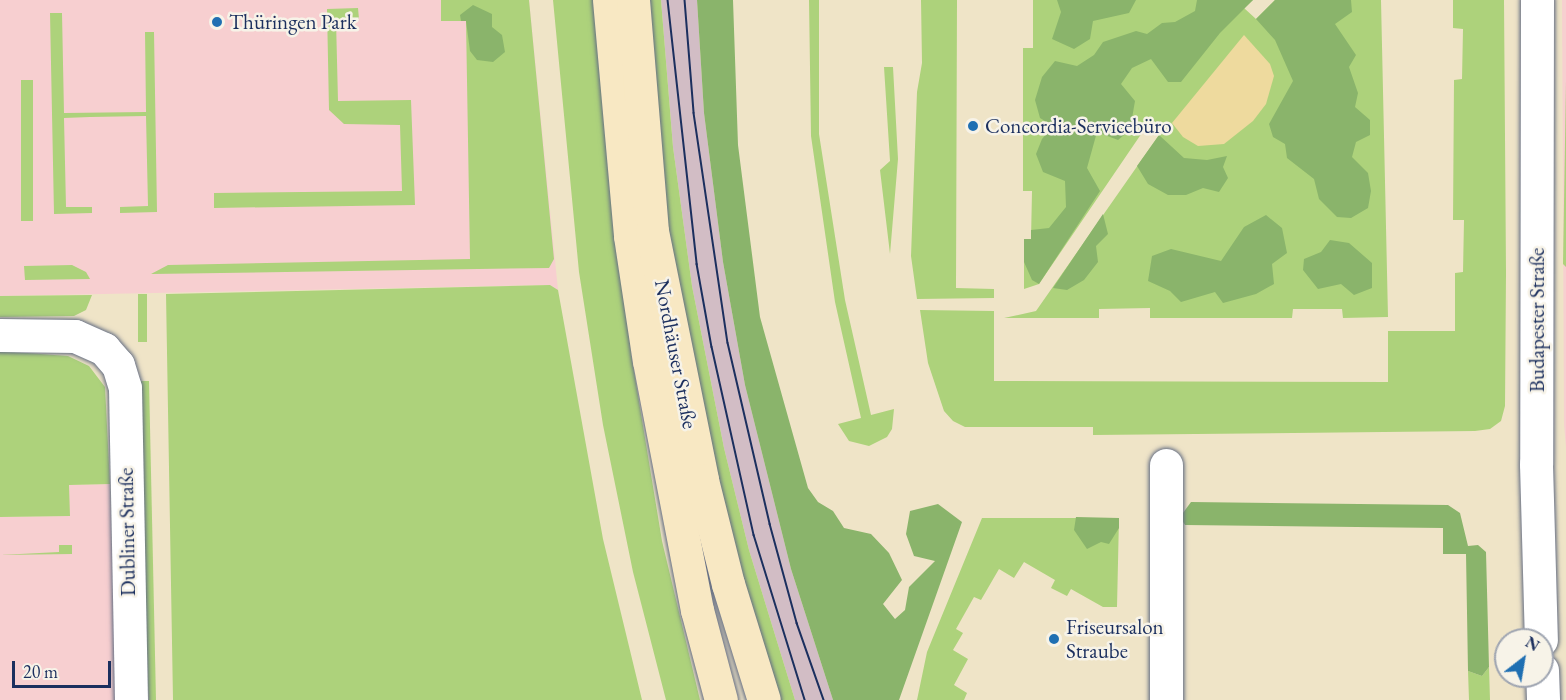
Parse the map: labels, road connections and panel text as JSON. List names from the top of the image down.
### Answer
{
  "streets": {
    "main road": ["Nordhäuser Straße"],
    "street": ["Budapester Straße", "Dubliner Straße"]
  },
  "places": ["Thüringen Park", "Concordia-Servicebüro", "Friseursalon Straube"],
  "scale_bar": "20 m",
  "north": "top right"
}
